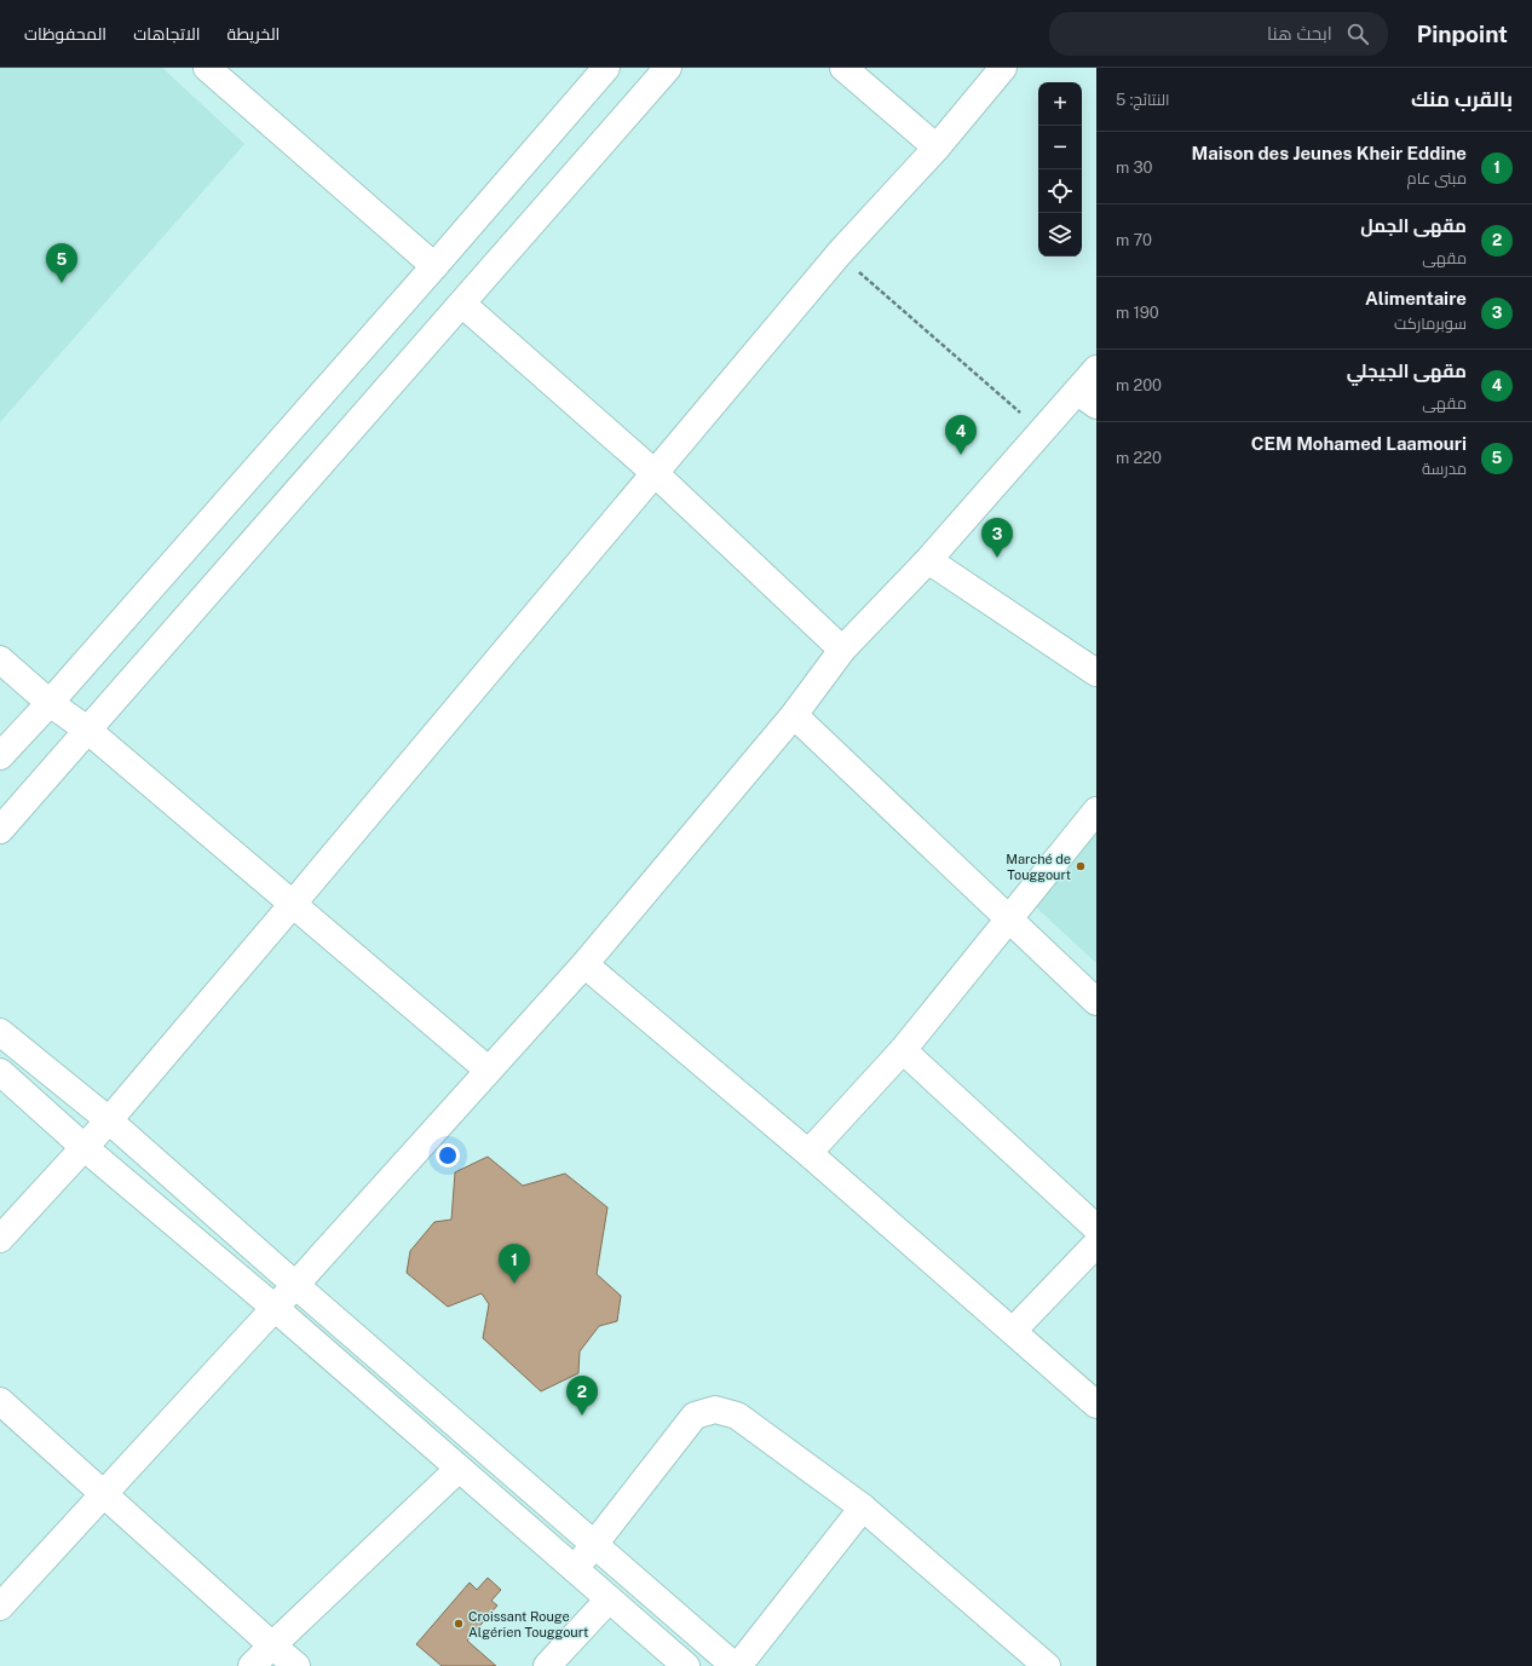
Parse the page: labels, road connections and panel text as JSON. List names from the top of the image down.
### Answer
{
  "places": ["Marché de Touggourt", "Croissant Rouge Algérien Touggourt"],
  "page": {
    "header": "Pinpoint",
    "search": "ابحث هنا",
    "nav": ["الخريطة", "الاتجاهات", "المحفوظات"],
    "heading": ["بالقرب منك", "النتائج: 5"],
    "map_buttons": ["+", "−"],
    "list": [
      {
        "mark": "1",
        "name": "Maison des Jeunes Kheir Eddine",
        "note": "مبنى عام",
        "value": "30 m"
      },
      {
        "mark": "2",
        "name": "مقهى الجمل",
        "note": "مقهى",
        "value": "70 m"
      },
      {
        "mark": "3",
        "name": "Alimentaire",
        "note": "سوبرماركت",
        "value": "190 m"
      },
      {
        "mark": "4",
        "name": "مقهى الجيجلي",
        "note": "مقهى",
        "value": "200 m"
      },
      {
        "mark": "5",
        "name": "CEM Mohamed Laamouri",
        "note": "مدرسة",
        "value": "220 m"
      }
    ],
    "pins": [
      "5",
      "4",
      "3",
      "1",
      "2"
    ]
  }
}
